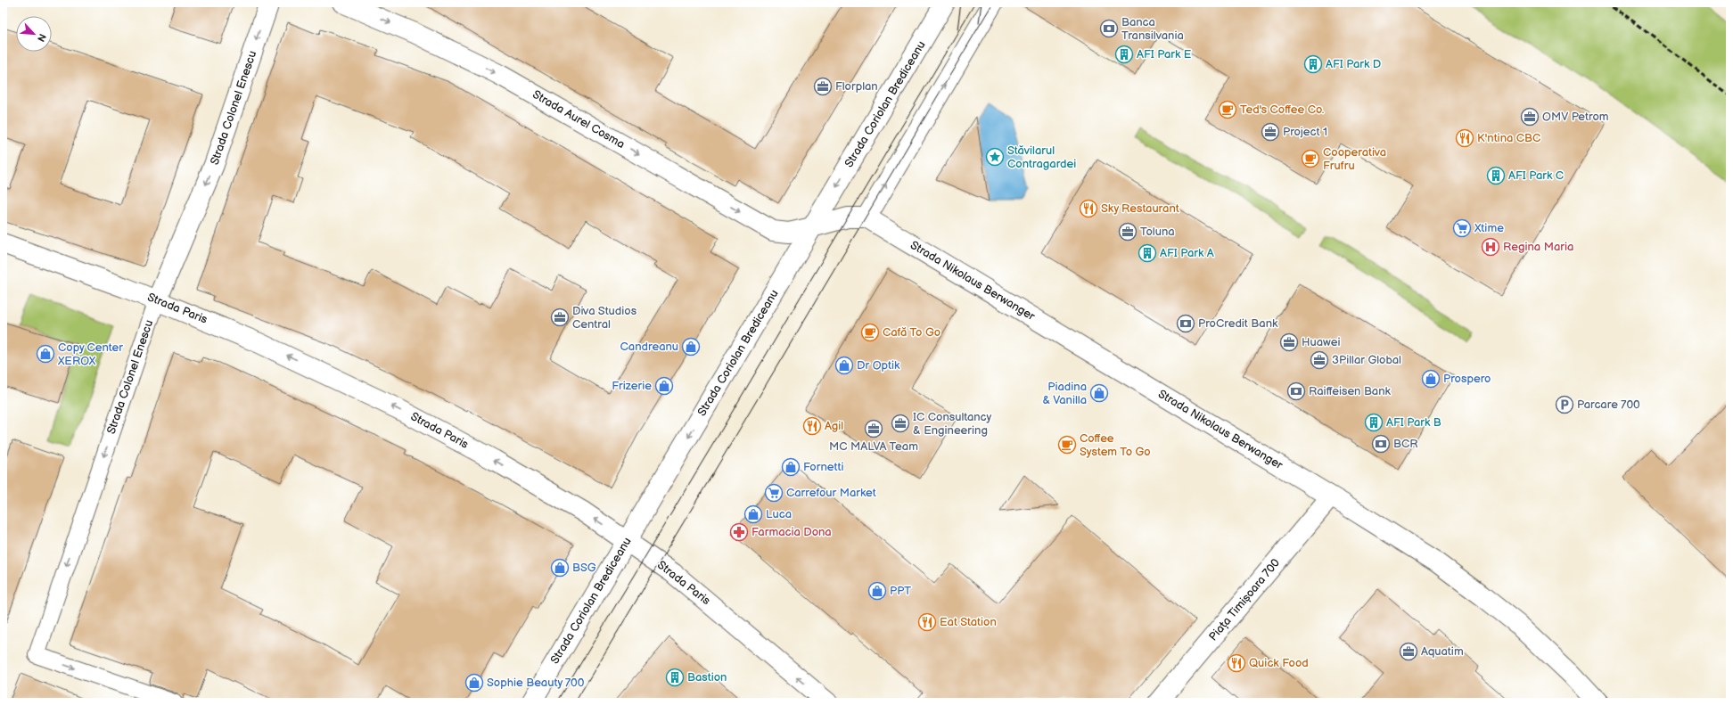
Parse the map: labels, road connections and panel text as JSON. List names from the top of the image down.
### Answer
{
  "streets": {
    "street": [
      "Strada Coriolan Brediceanu",
      "Strada Colonel Enescu",
      "Strada Aurel Cosma",
      "Strada Nikolaus Berwanger",
      "Strada Paris",
      "Piața Timișoara 700"
    ]
  },
  "crossings": [
    ["Strada Coriolan Brediceanu", "Strada Aurel Cosma"],
    ["Strada Coriolan Brediceanu", "Strada Paris"],
    ["Strada Colonel Enescu", "Strada Paris"],
    ["Strada Nikolaus Berwanger", "Piața Timișoara 700"]
  ],
  "one_way": ["Strada Colonel Enescu", "Strada Aurel Cosma", "Strada Paris"],
  "places": {
    "bank": [
      "Banca Transilvania",
      "ProCredit Bank",
      "Raiffeisen Bank",
      "BCR"
    ],
    "building": [
      "AFI Park E",
      "AFI Park D",
      "AFI Park C",
      "AFI Park A",
      "AFI Park B",
      "Bastion"
    ],
    "office": [
      "Florplan",
      "OMV Petrom",
      "Project 1",
      "Toluna",
      "Diva Studios Central",
      "Huawei",
      "3Pillar Global",
      "IC Consultancy & Engineering",
      "MC MALVA Team",
      "Aquatim"
    ],
    "cafe": [
      "Ted's Coffee Co.",
      "Cooperativa Frufru",
      "Cafă To Go",
      "Coffee System To Go"
    ],
    "restaurant": [
      "K'ntina CBC",
      "Sky Restaurant",
      "Agil",
      "Eat Station",
      "Quick Food"
    ],
    "place": ["Stăvilarul Contragardei"],
    "supermarket": ["Xtime", "Carrefour Market"],
    "hospital": ["Regina Maria"],
    "shop": [
      "Candreanu",
      "Copy Center XEROX",
      "Dr Optik",
      "Prospero",
      "Frizerie",
      "Piadina & Vanilla",
      "Fornetti",
      "Luca",
      "BSG",
      "PPT",
      "Sophie Beauty 700"
    ],
    "parking": ["Parcare 700"],
    "pharmacy": ["Farmacia Dona"]
  },
  "north": "bottom right"
}
